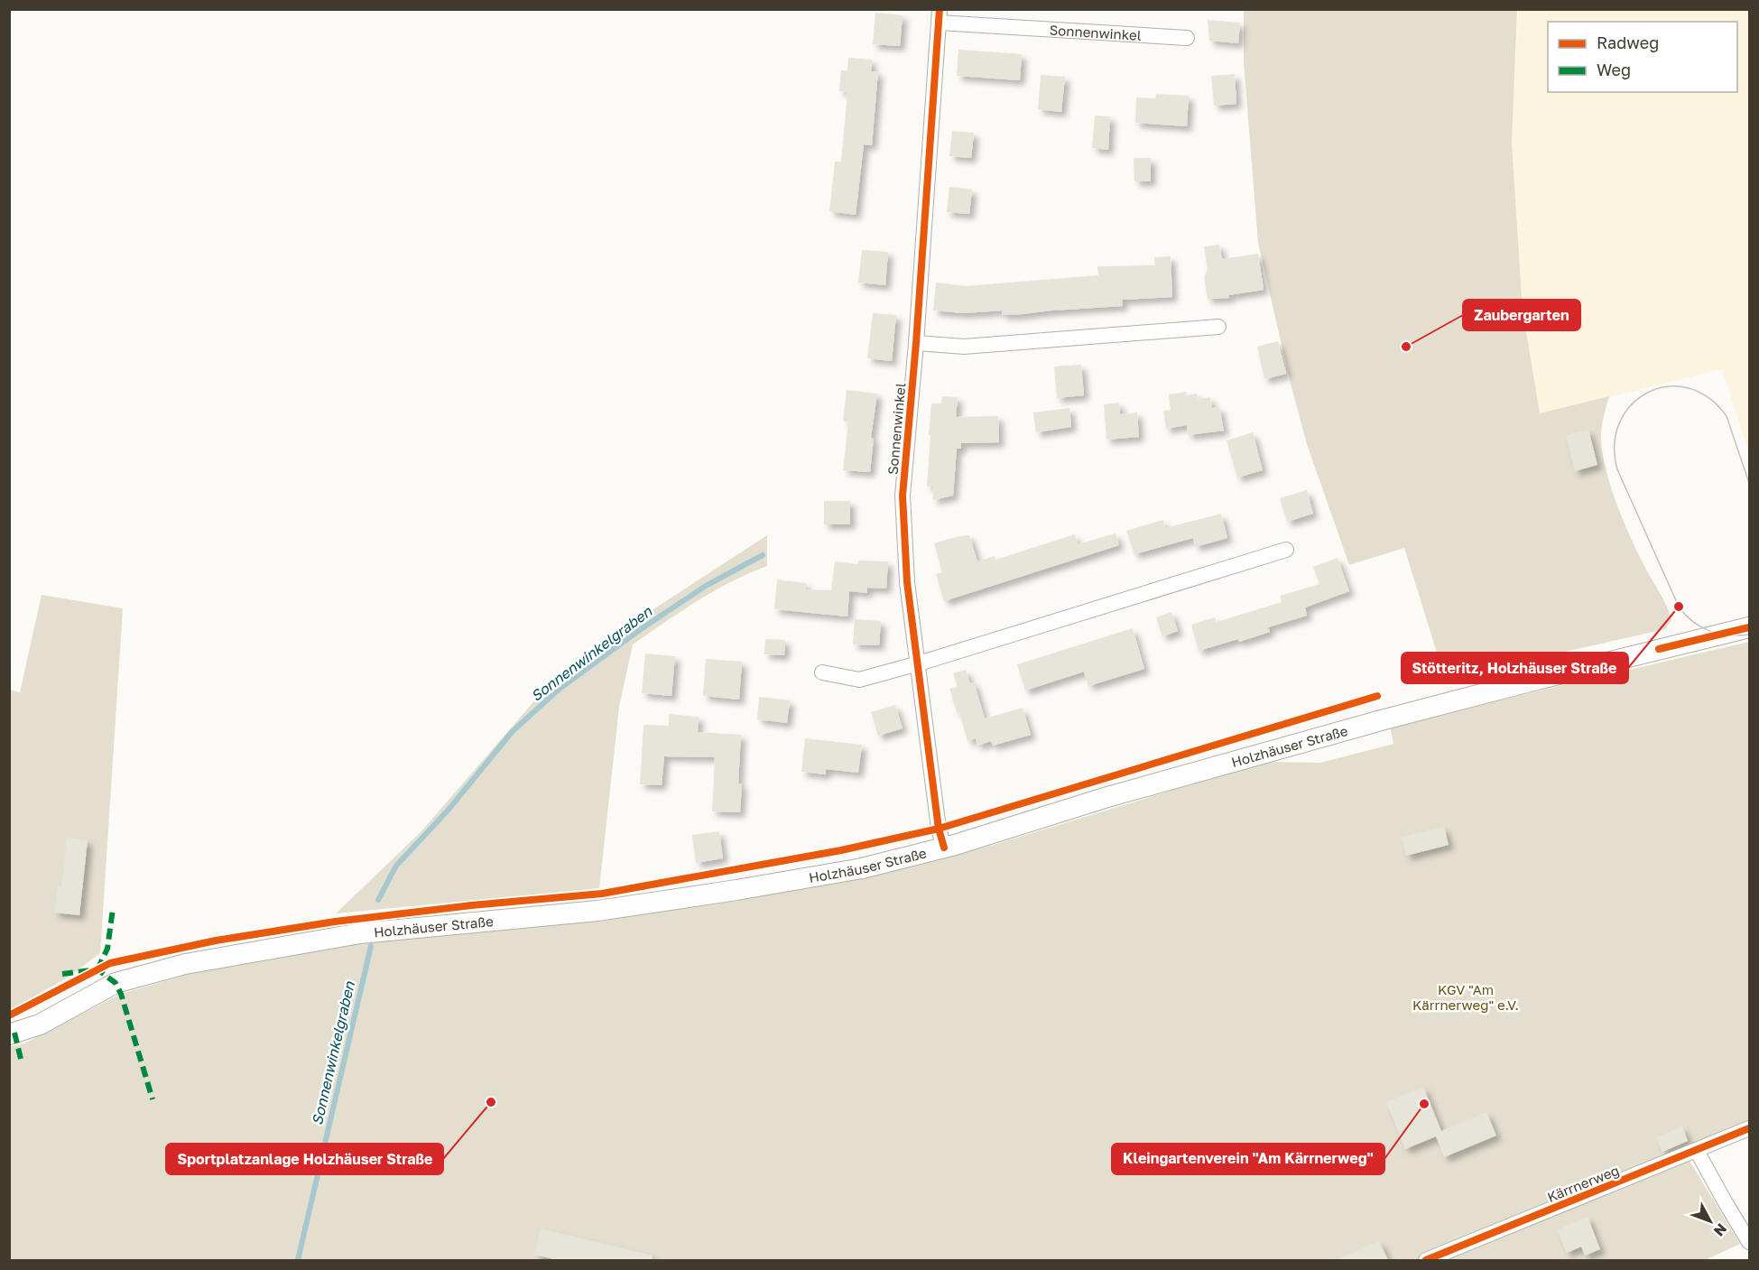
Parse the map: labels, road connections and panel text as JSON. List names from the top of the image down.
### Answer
{
  "streets": {
    "main road": ["Holzhäuser Straße"],
    "street": ["Sonnenwinkel", "Kärrnerweg"]
  },
  "crossings": [
    ["Sonnenwinkel", "Holzhäuser Straße"]
  ],
  "water": ["Sonnenwinkelgraben"],
  "parks": ["KGV \"Am Kärrnerweg\" e.V."],
  "places": [
    "Zaubergarten",
    "Stötteritz, Holzhäuser Straße",
    "Sportplatzanlage Holzhäuser Straße",
    "Kleingartenverein \"Am Kärrnerweg\""
  ],
  "legend": ["Radweg", "Weg"],
  "north": "bottom right"
}
